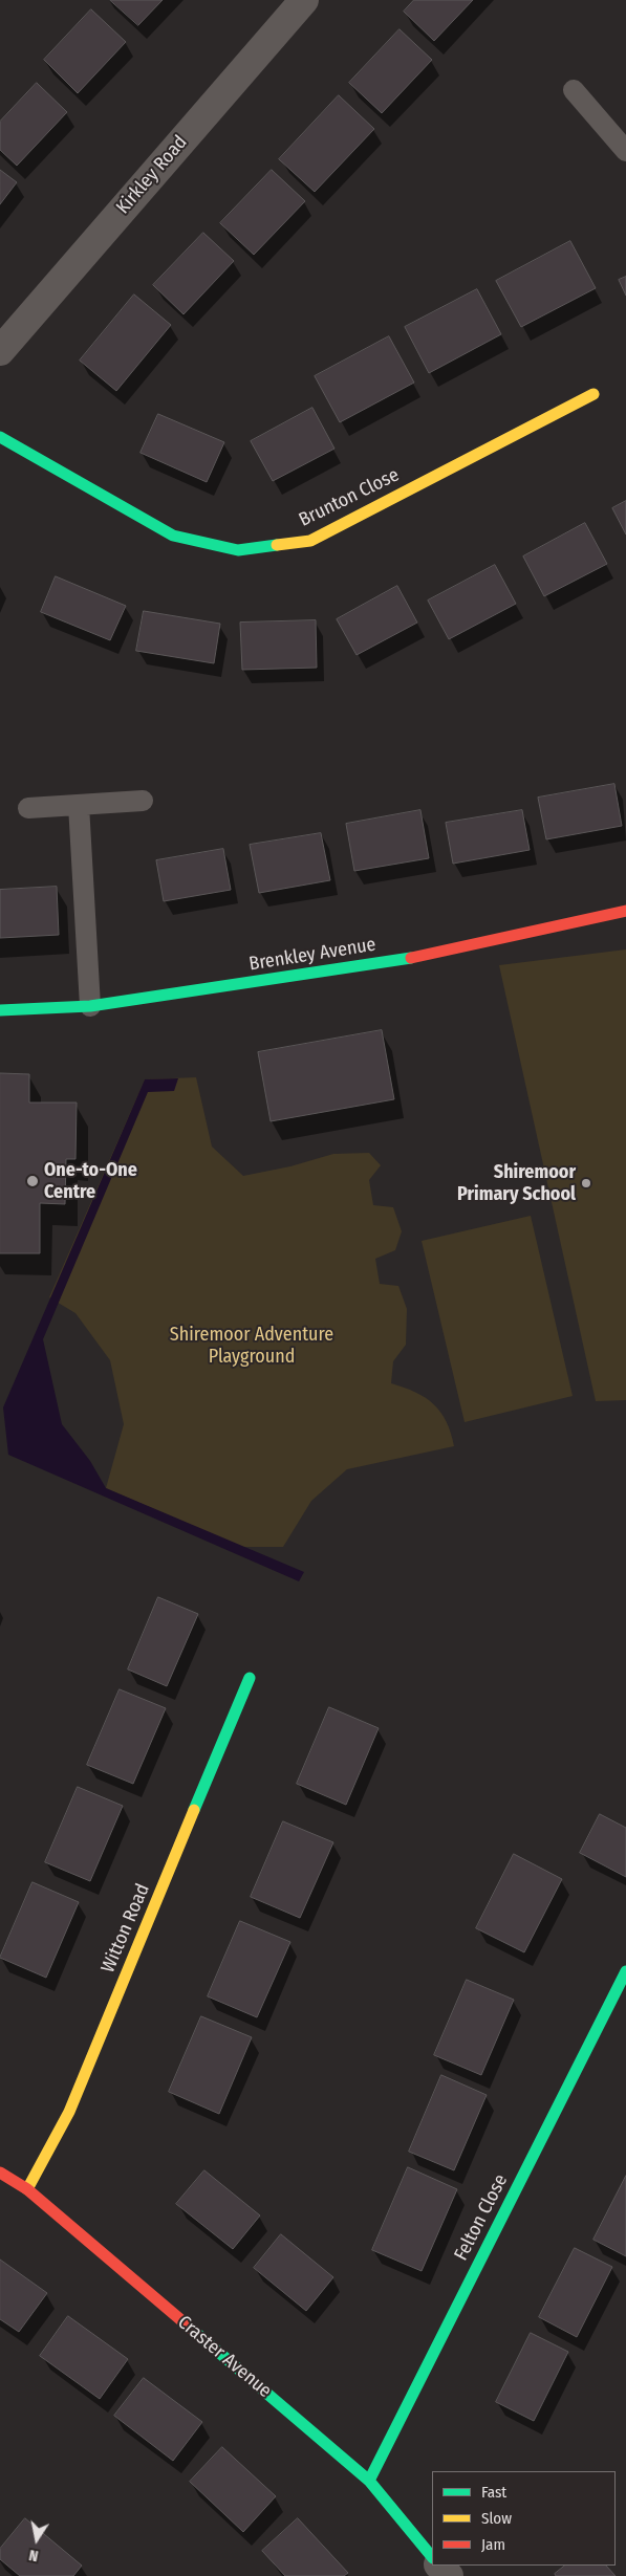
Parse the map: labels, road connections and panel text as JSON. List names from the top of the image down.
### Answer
{
  "streets": {
    "street": [
      "Kirkley Road",
      "Brunton Close",
      "Brenkley Avenue",
      "Witton Road",
      "Felton Close",
      "Craster Avenue"
    ]
  },
  "crossings": [
    ["Witton Road", "Craster Avenue"],
    ["Felton Close", "Craster Avenue"]
  ],
  "parks": ["Shiremoor Adventure Playground"],
  "places": ["One-to-One Centre", "Shiremoor Primary School"],
  "legend": ["Fast", "Slow", "Jam"],
  "north": "bottom"
}
